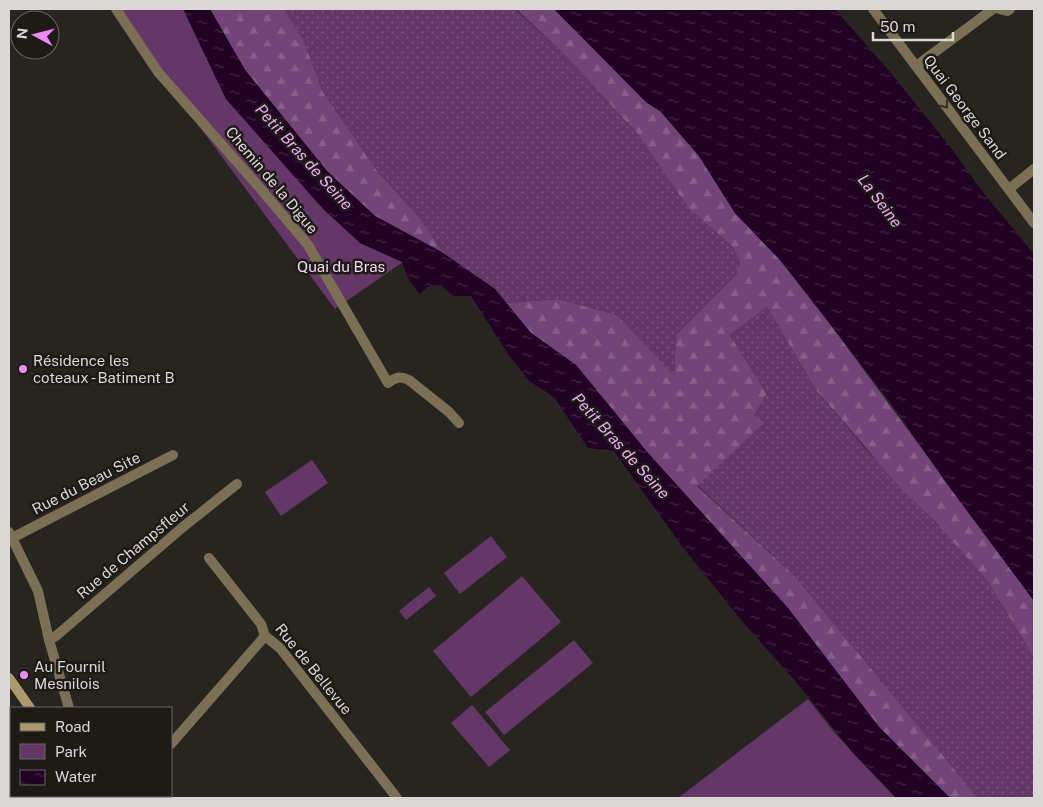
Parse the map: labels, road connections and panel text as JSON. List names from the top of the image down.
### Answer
{
  "streets": {
    "street": [
      "Quai George Sand",
      "Chemin de la Digue",
      "Rue du Beau Site",
      "Rue de Champsfleur",
      "Rue de Bellevue"
    ]
  },
  "one_way": ["Quai George Sand"],
  "water": ["Petit Bras de Seine", "La Seine"],
  "parks": ["Quai du Bras"],
  "places": ["Résidence les coteaux - Batiment B", "Au Fournil Mesnilois"],
  "legend": ["Road", "Park", "Water"],
  "scale_bar": "50 m",
  "north": "left"
}
